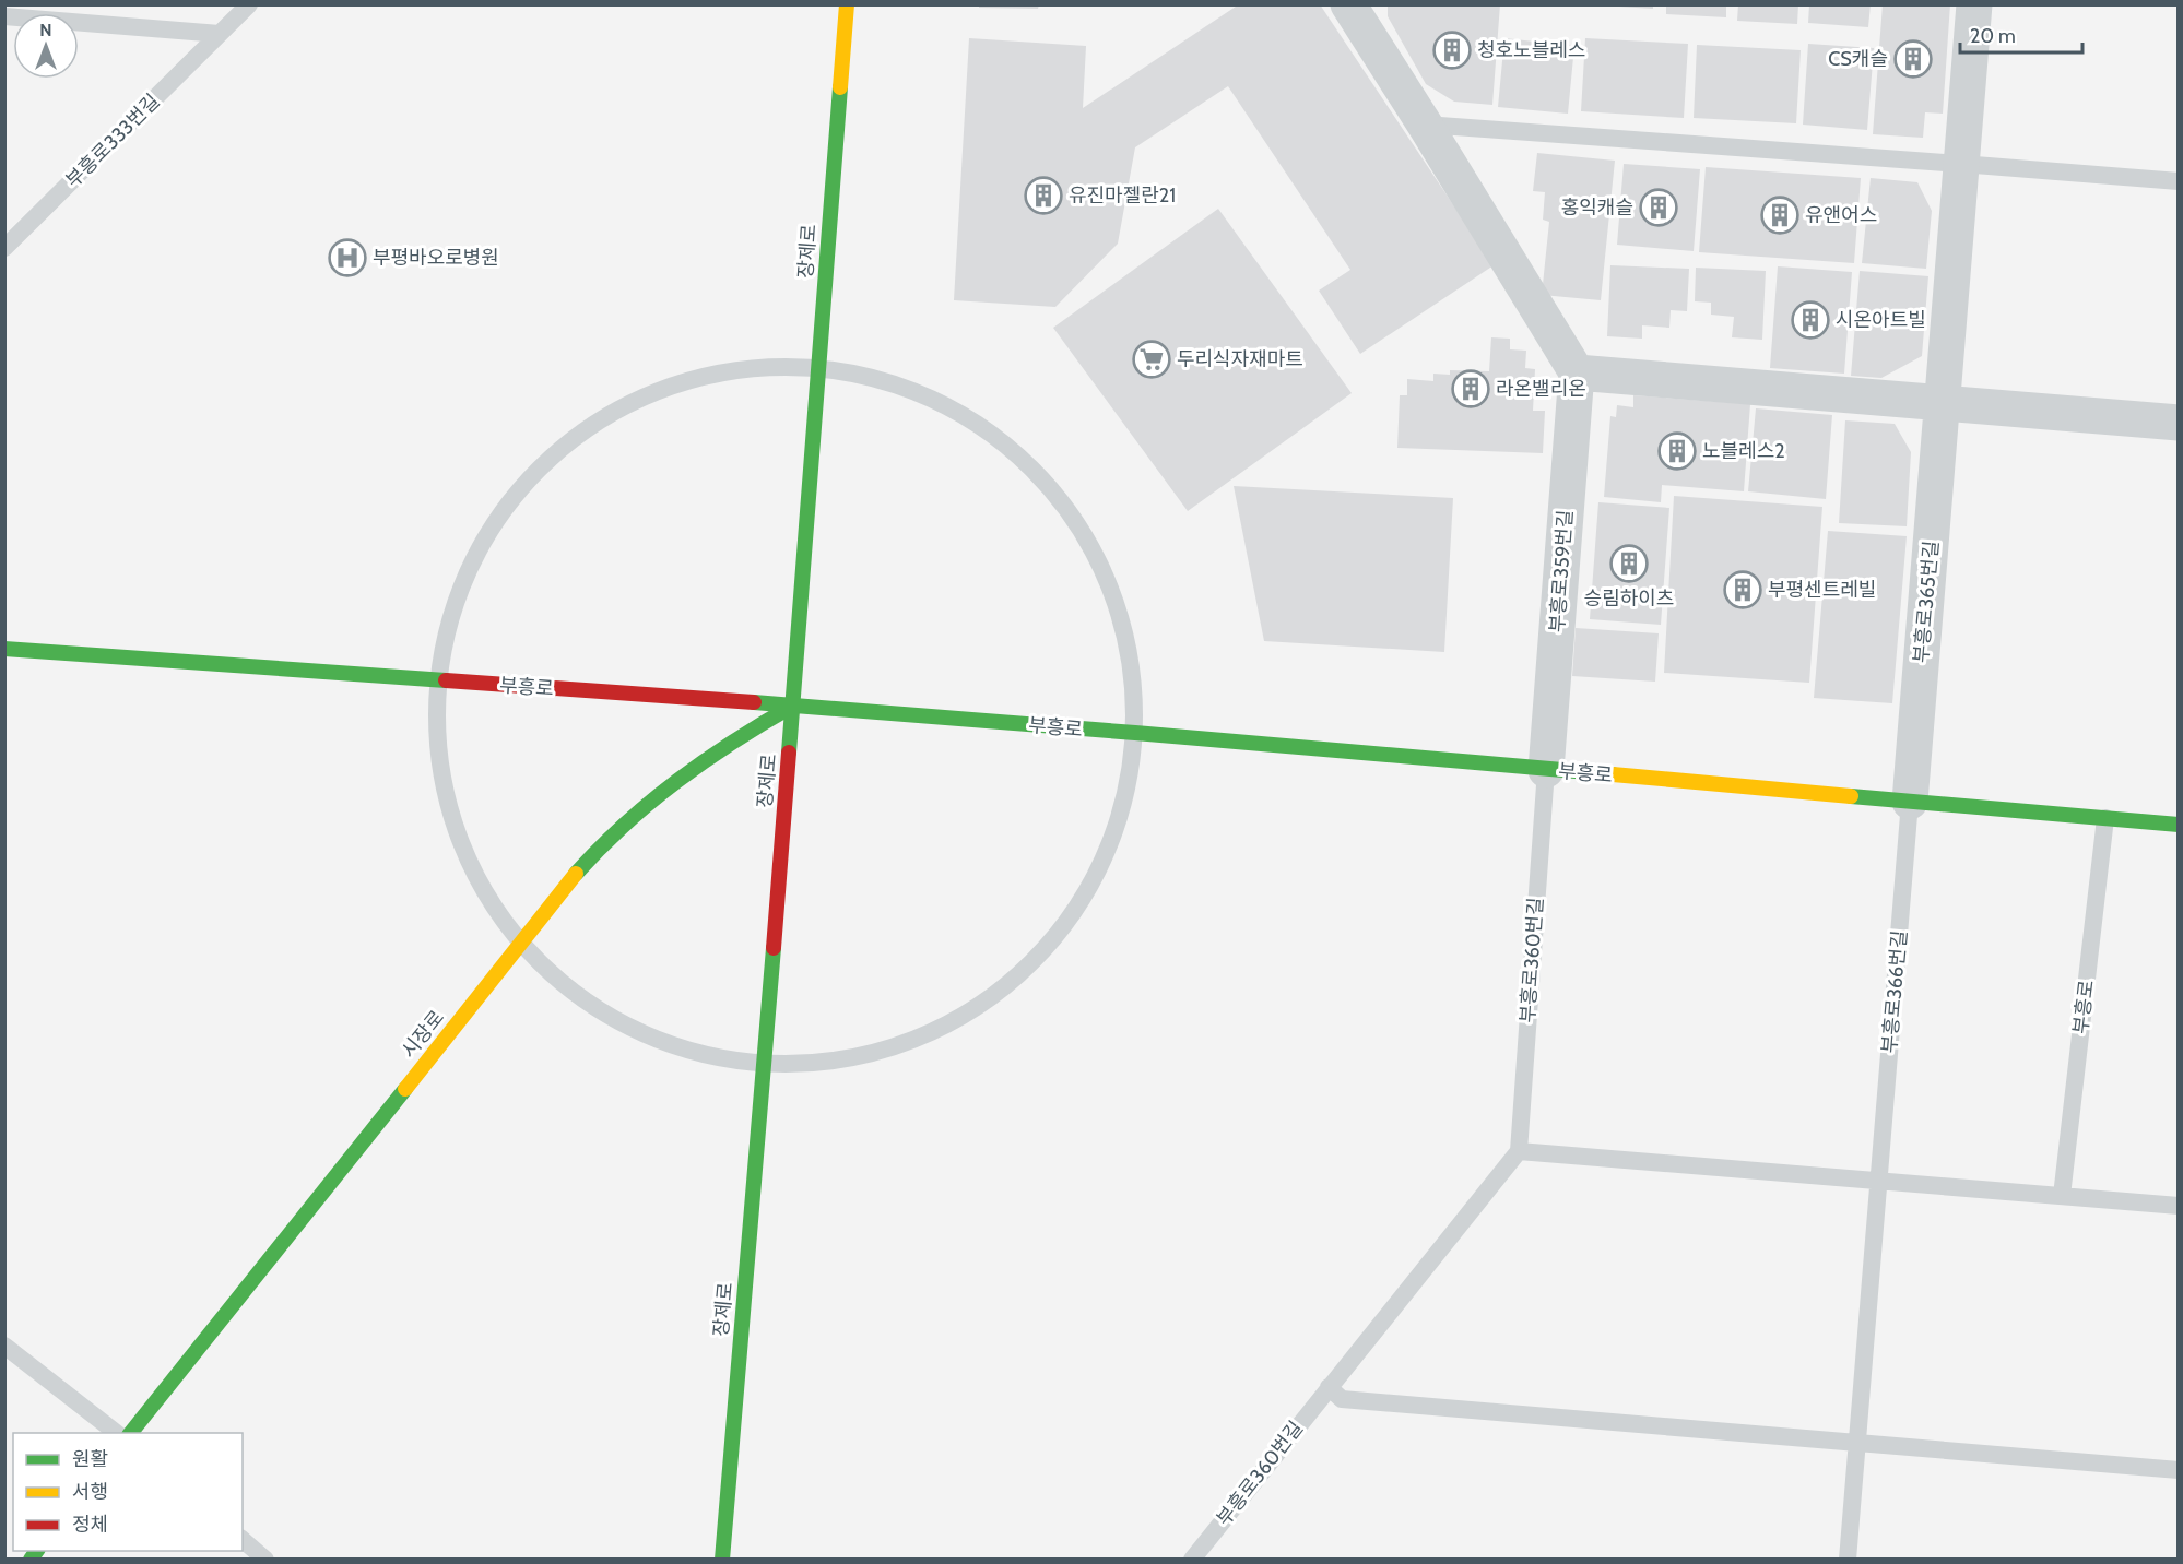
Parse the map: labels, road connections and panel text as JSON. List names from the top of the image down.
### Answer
{
  "streets": {
    "main road": ["장제로", "부흥로", "시장로"],
    "street": ["부흥로359번길", "부흥로365번길"],
    "lane": ["부흥로333번길", "부흥로360번길", "부흥로366번길"]
  },
  "crossings": [
    ["장제로", "부흥로"],
    ["장제로", "시장로"],
    ["부흥로359번길", "부흥로"],
    ["부흥로359번길", "부흥로360번길"],
    ["부흥로365번길", "부흥로"],
    ["부흥로365번길", "부흥로366번길"],
    ["부흥로", "부흥로360번길"],
    ["부흥로", "부흥로366번길"],
    ["부흥로", "시장로"]
  ],
  "places": {
    "building": [
      "청호노블레스",
      "CS캐슬",
      "유진마젤란21",
      "홍익캐슬",
      "유앤어스",
      "시온아트빌",
      "라온밸리온",
      "노블레스2",
      "승림하이츠",
      "부평센트레빌"
    ],
    "hospital": ["부평바오로병원"],
    "supermarket": ["두리식자재마트"]
  },
  "legend": ["원활", "서행", "정체"],
  "scale_bar": "20 m",
  "north": "top"
}
